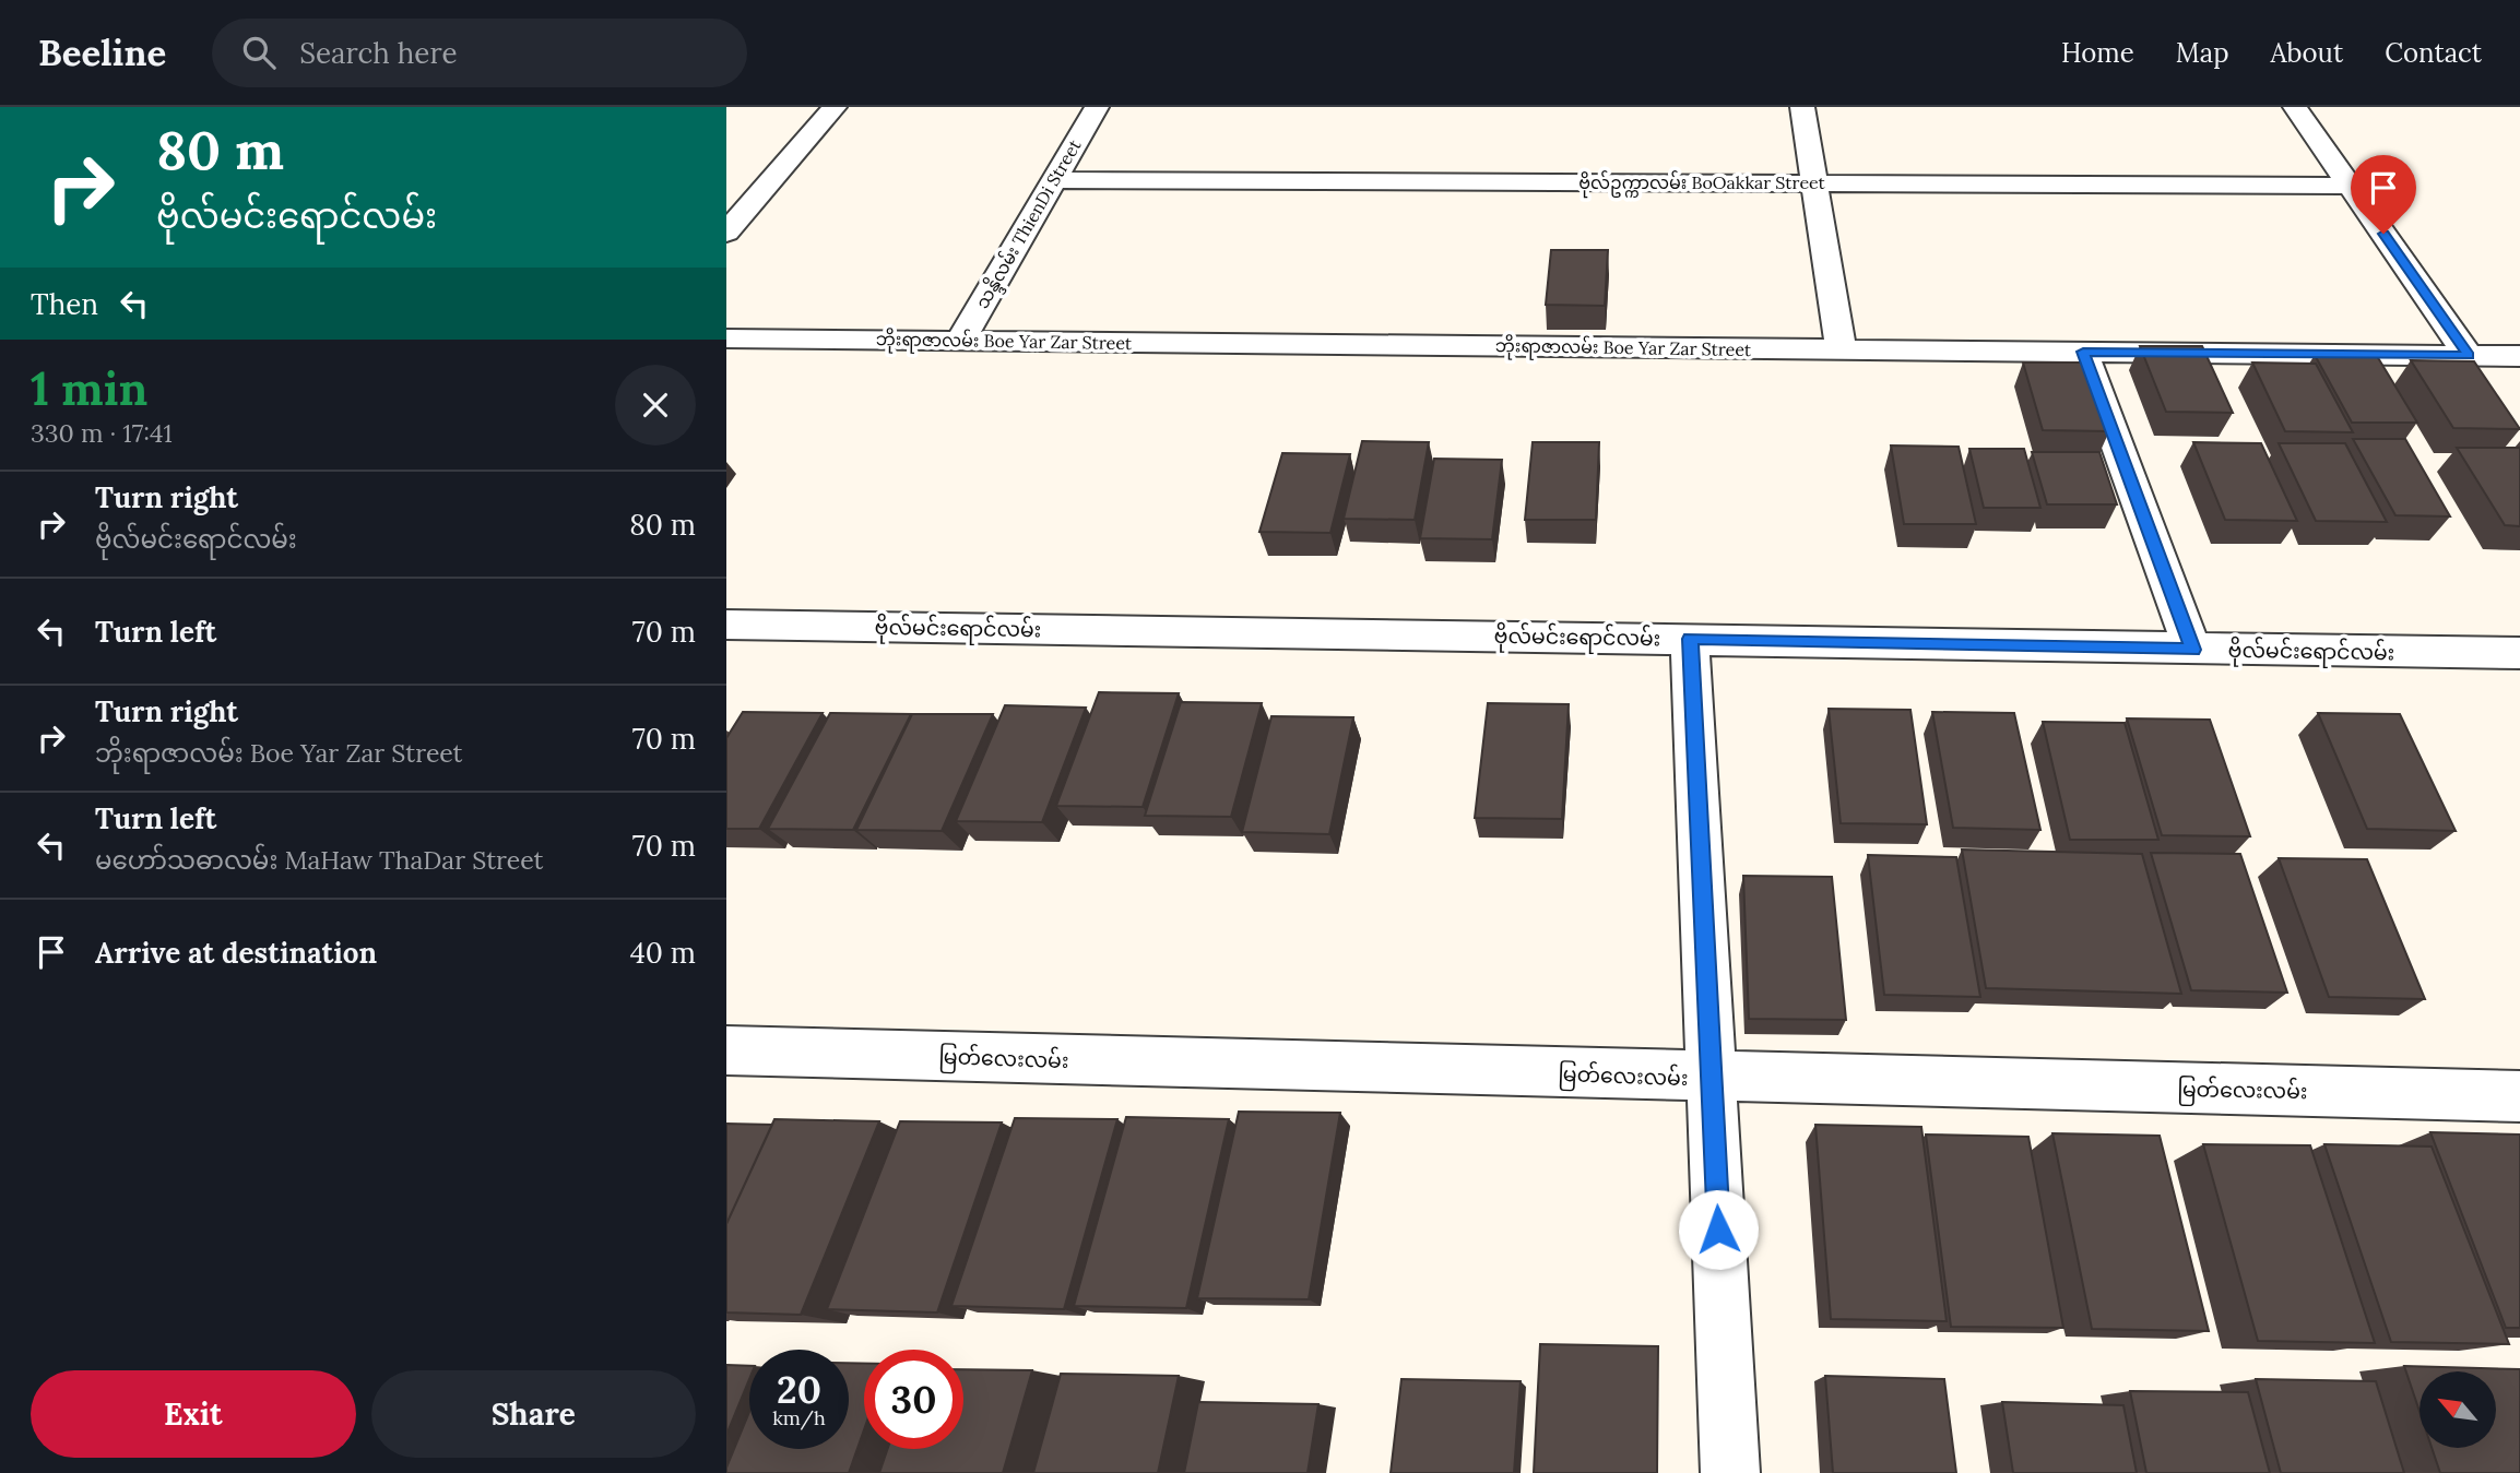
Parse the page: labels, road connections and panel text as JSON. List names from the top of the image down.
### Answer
{
  "streets": {
    "street": [
      "ဗိုလ်ဥက္ကာလမ်း BoOakkar Street",
      "သန္ဒိလမ်း ThienDi Street",
      "ဘိုးရာဇာလမ်း Boe Yar Zar Street",
      "ဗိုလ်မင်းရောင်လမ်း",
      "မြတ်လေးလမ်း"
    ]
  },
  "crossings": [
    ["ဗိုလ်ဥက္ကာလမ်း BoOakkar Street", "သန္ဒိလမ်း ThienDi Street"],
    ["သန္ဒိလမ်း ThienDi Street", "ဘိုးရာဇာလမ်း Boe Yar Zar Street"]
  ],
  "north": "top left",
  "page": {
    "header": "Beeline",
    "search": "Search here",
    "nav": [
      "Home",
      "Map",
      "About",
      "Contact"
    ],
    "turn": ["80 m", "ဗိုလ်မင်းရောင်လမ်း"],
    "then": "Then",
    "heading": ["1 min", "330 m · 17:41"],
    "list": [
      {
        "name": "Turn right",
        "note": "ဗိုလ်မင်းရောင်လမ်း",
        "value": "80 m"
      },
      {
        "name": "Turn left",
        "value": "70 m"
      },
      {
        "name": "Turn right",
        "note": "ဘိုးရာဇာလမ်း Boe Yar Zar Street",
        "value": "70 m"
      },
      {
        "name": "Turn left",
        "note": "မဟော်သဓာလမ်း MaHaw ThaDar Street",
        "value": "70 m"
      },
      {
        "name": "Arrive at destination",
        "value": "40 m"
      }
    ],
    "speed": "20 km/h",
    "limit": "30",
    "buttons": ["Exit", "Share"]
  }
}
